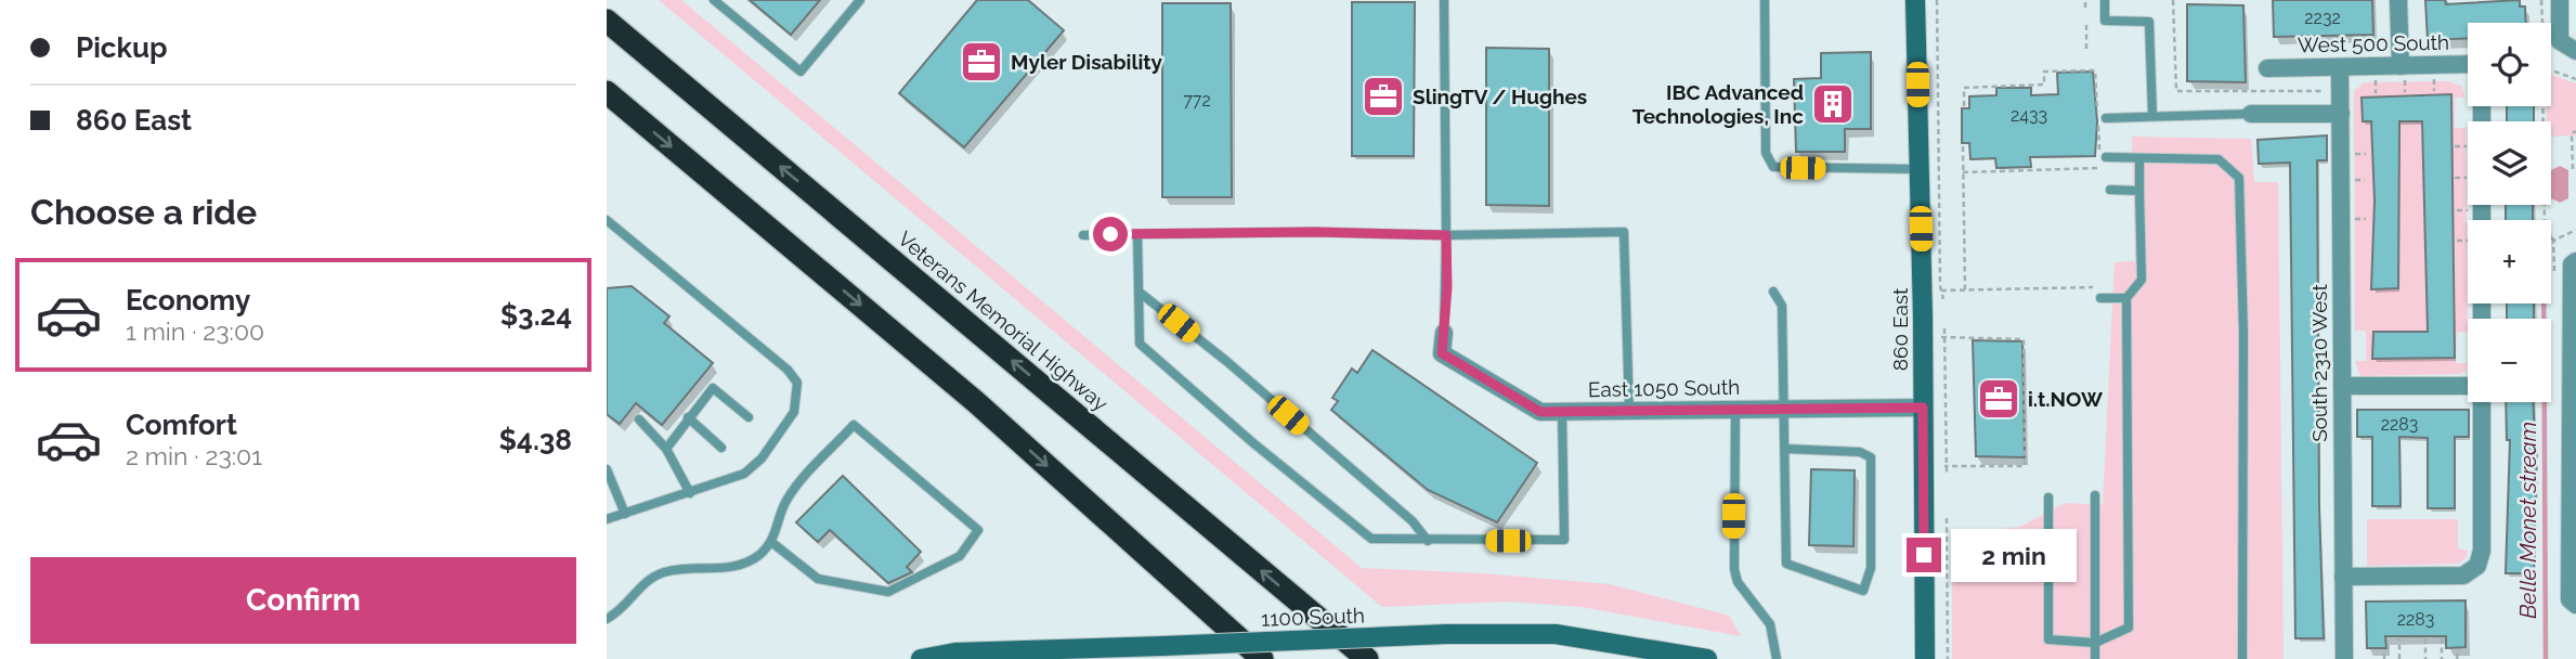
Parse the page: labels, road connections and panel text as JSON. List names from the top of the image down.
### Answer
{
  "streets": {
    "highway": ["Veterans Memorial Highway"],
    "street": [
      "West 500 South",
      "860 East",
      "South 2310 West",
      "East 1050 South",
      "1100 South"
    ]
  },
  "crossings": [
    ["West 500 South", "South 2310 West"],
    ["860 East", "East 1050 South"]
  ],
  "water": ["Belle Monet stream"],
  "places": {
    "office": ["Myler Disability", "SlingTV / Hughes", "i.t.NOW"],
    "building": ["IBC Advanced Technologies, Inc"]
  },
  "house_numbers": [
    "2232",
    "772",
    "2433",
    "2283",
    "2283"
  ],
  "page": {
    "banner": ["Pickup", "860 East"],
    "map_buttons": ["+", "−"],
    "heading": "Choose a ride",
    "list": [
      {
        "name": "Economy",
        "note": "1 min · 23:00",
        "value": "$3.24"
      },
      {
        "name": "Comfort",
        "note": "2 min · 23:01",
        "value": "$4.38"
      }
    ],
    "bubble": "2 min",
    "buttons": "Confirm"
  }
}
